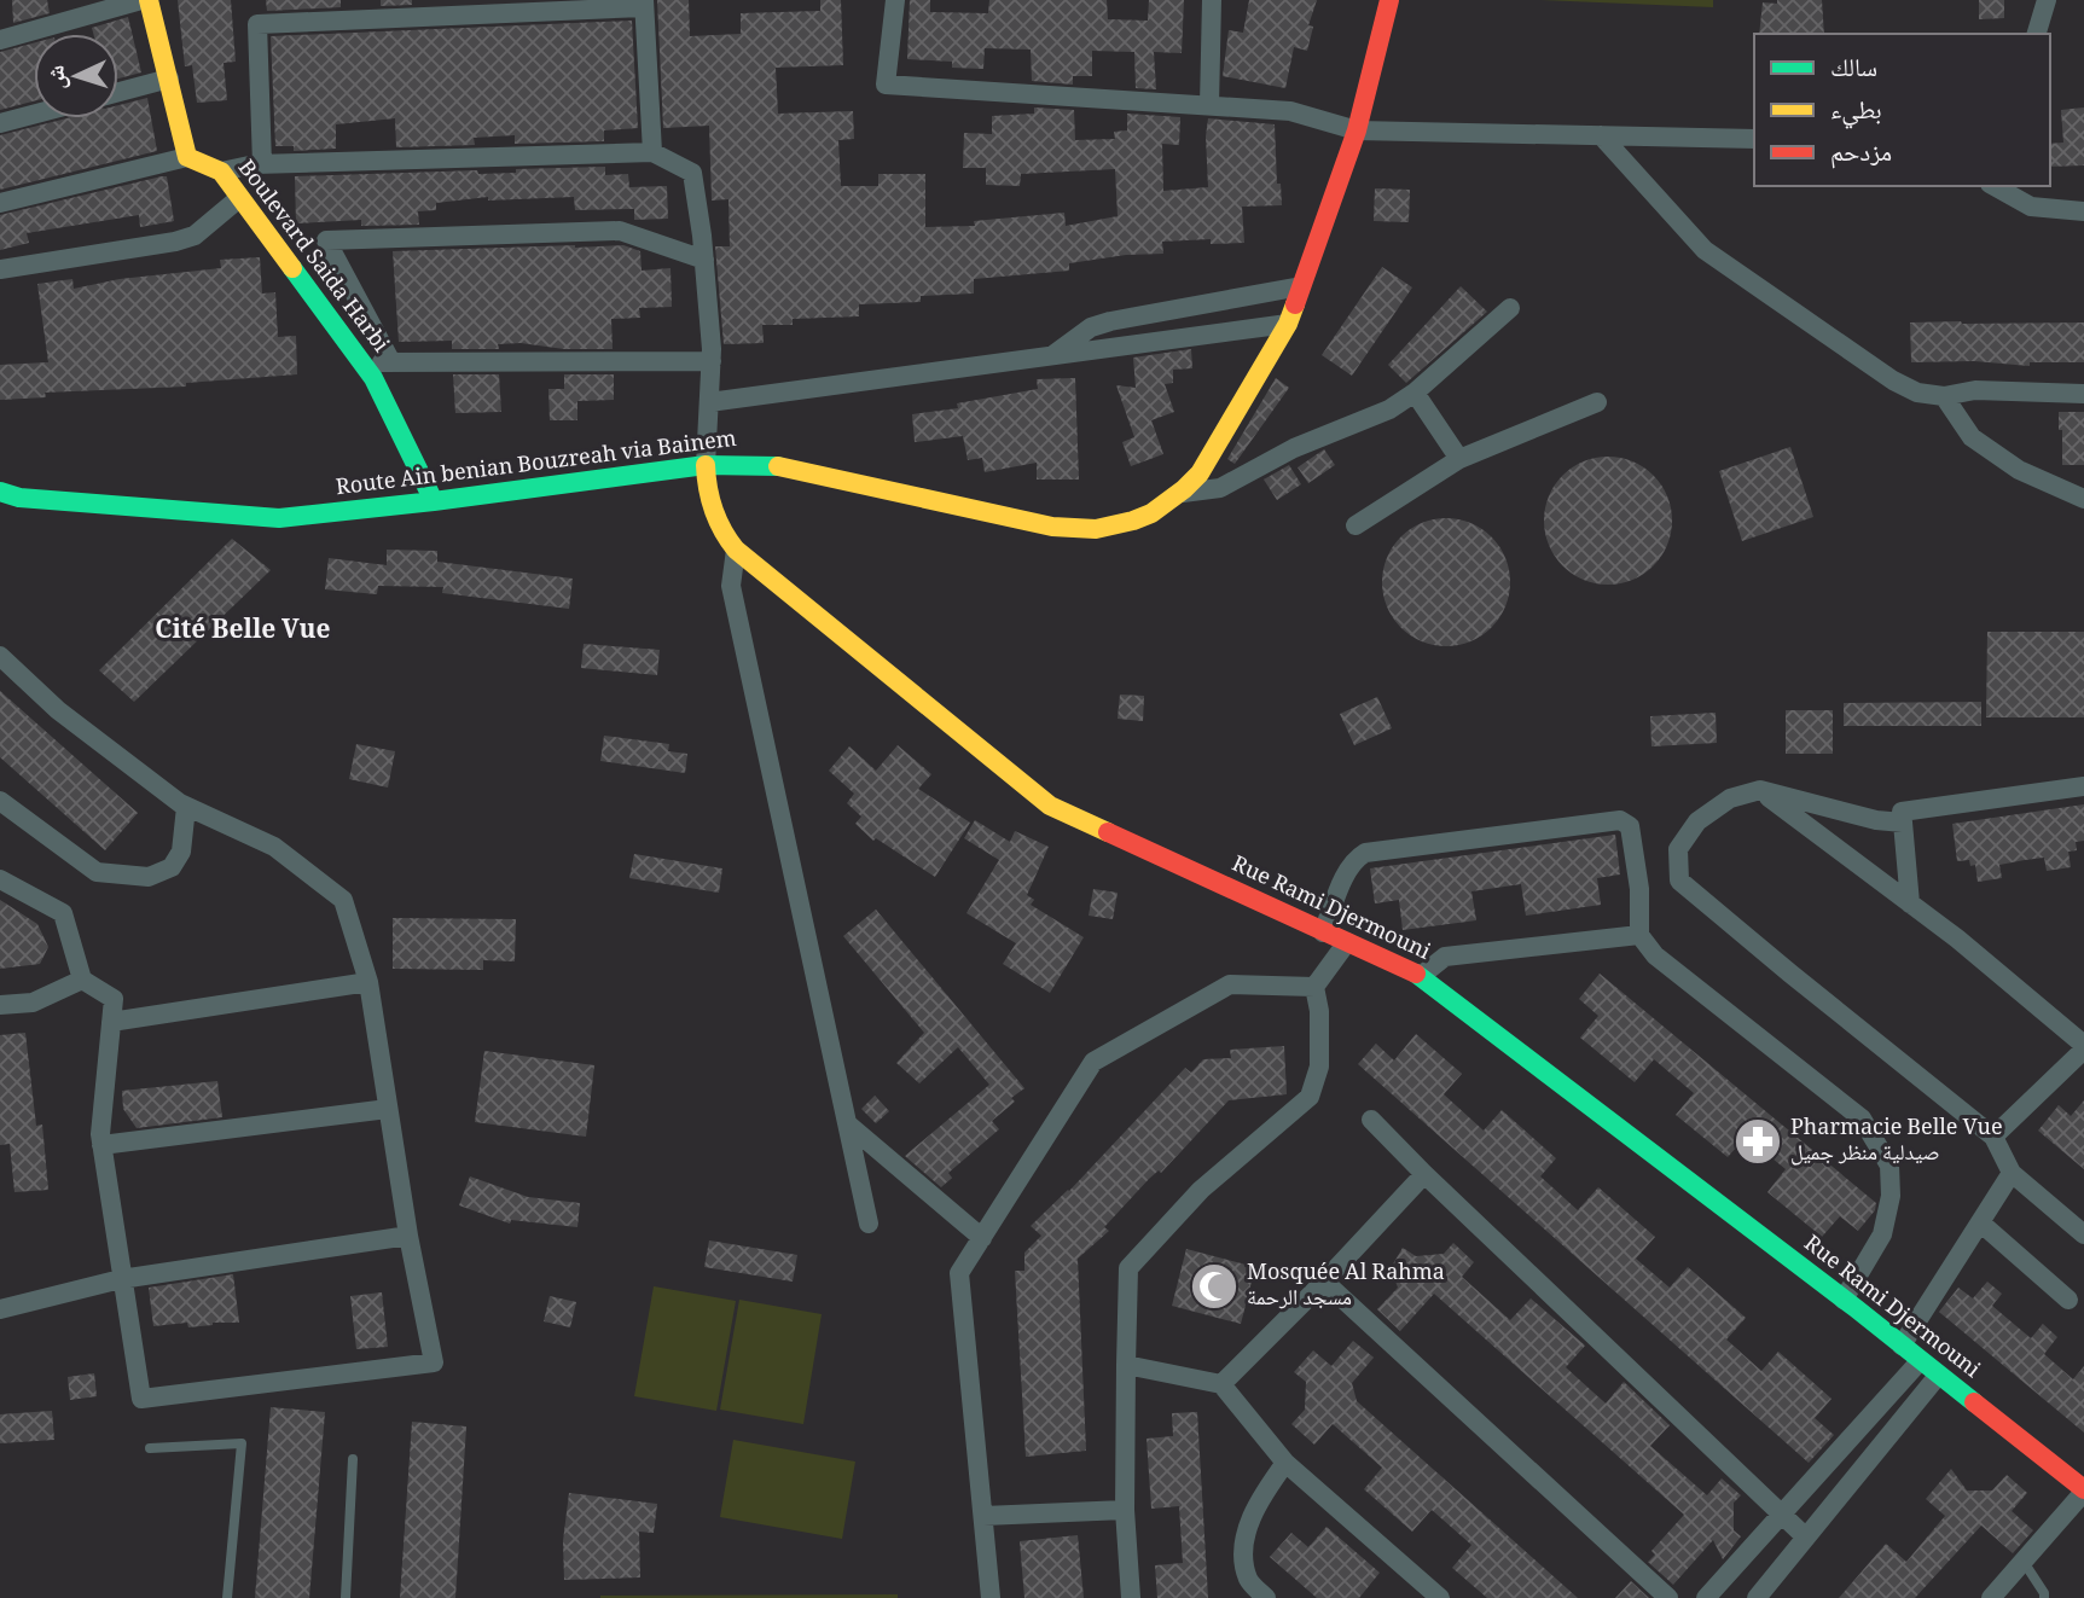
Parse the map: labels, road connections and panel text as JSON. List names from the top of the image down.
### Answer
{
  "streets": {
    "main road": ["Boulevard Saida Harbi", "Route Ain benian Bouzreah via Bainem", "Rue Rami Djermouni"]
  },
  "crossings": [
    ["Boulevard Saida Harbi", "Route Ain benian Bouzreah via Bainem"],
    ["Route Ain benian Bouzreah via Bainem", "Rue Rami Djermouni"]
  ],
  "districts": ["Cité Belle Vue"],
  "places": {
    "pharmacy": ["Pharmacie Belle Vue صيدلية منظر جميل"],
    "mosque": ["Mosquée Al Rahma مسجد الرحمة"]
  },
  "legend": ["سالك", "بطيء", "مزدحم"],
  "north": "left"
}
